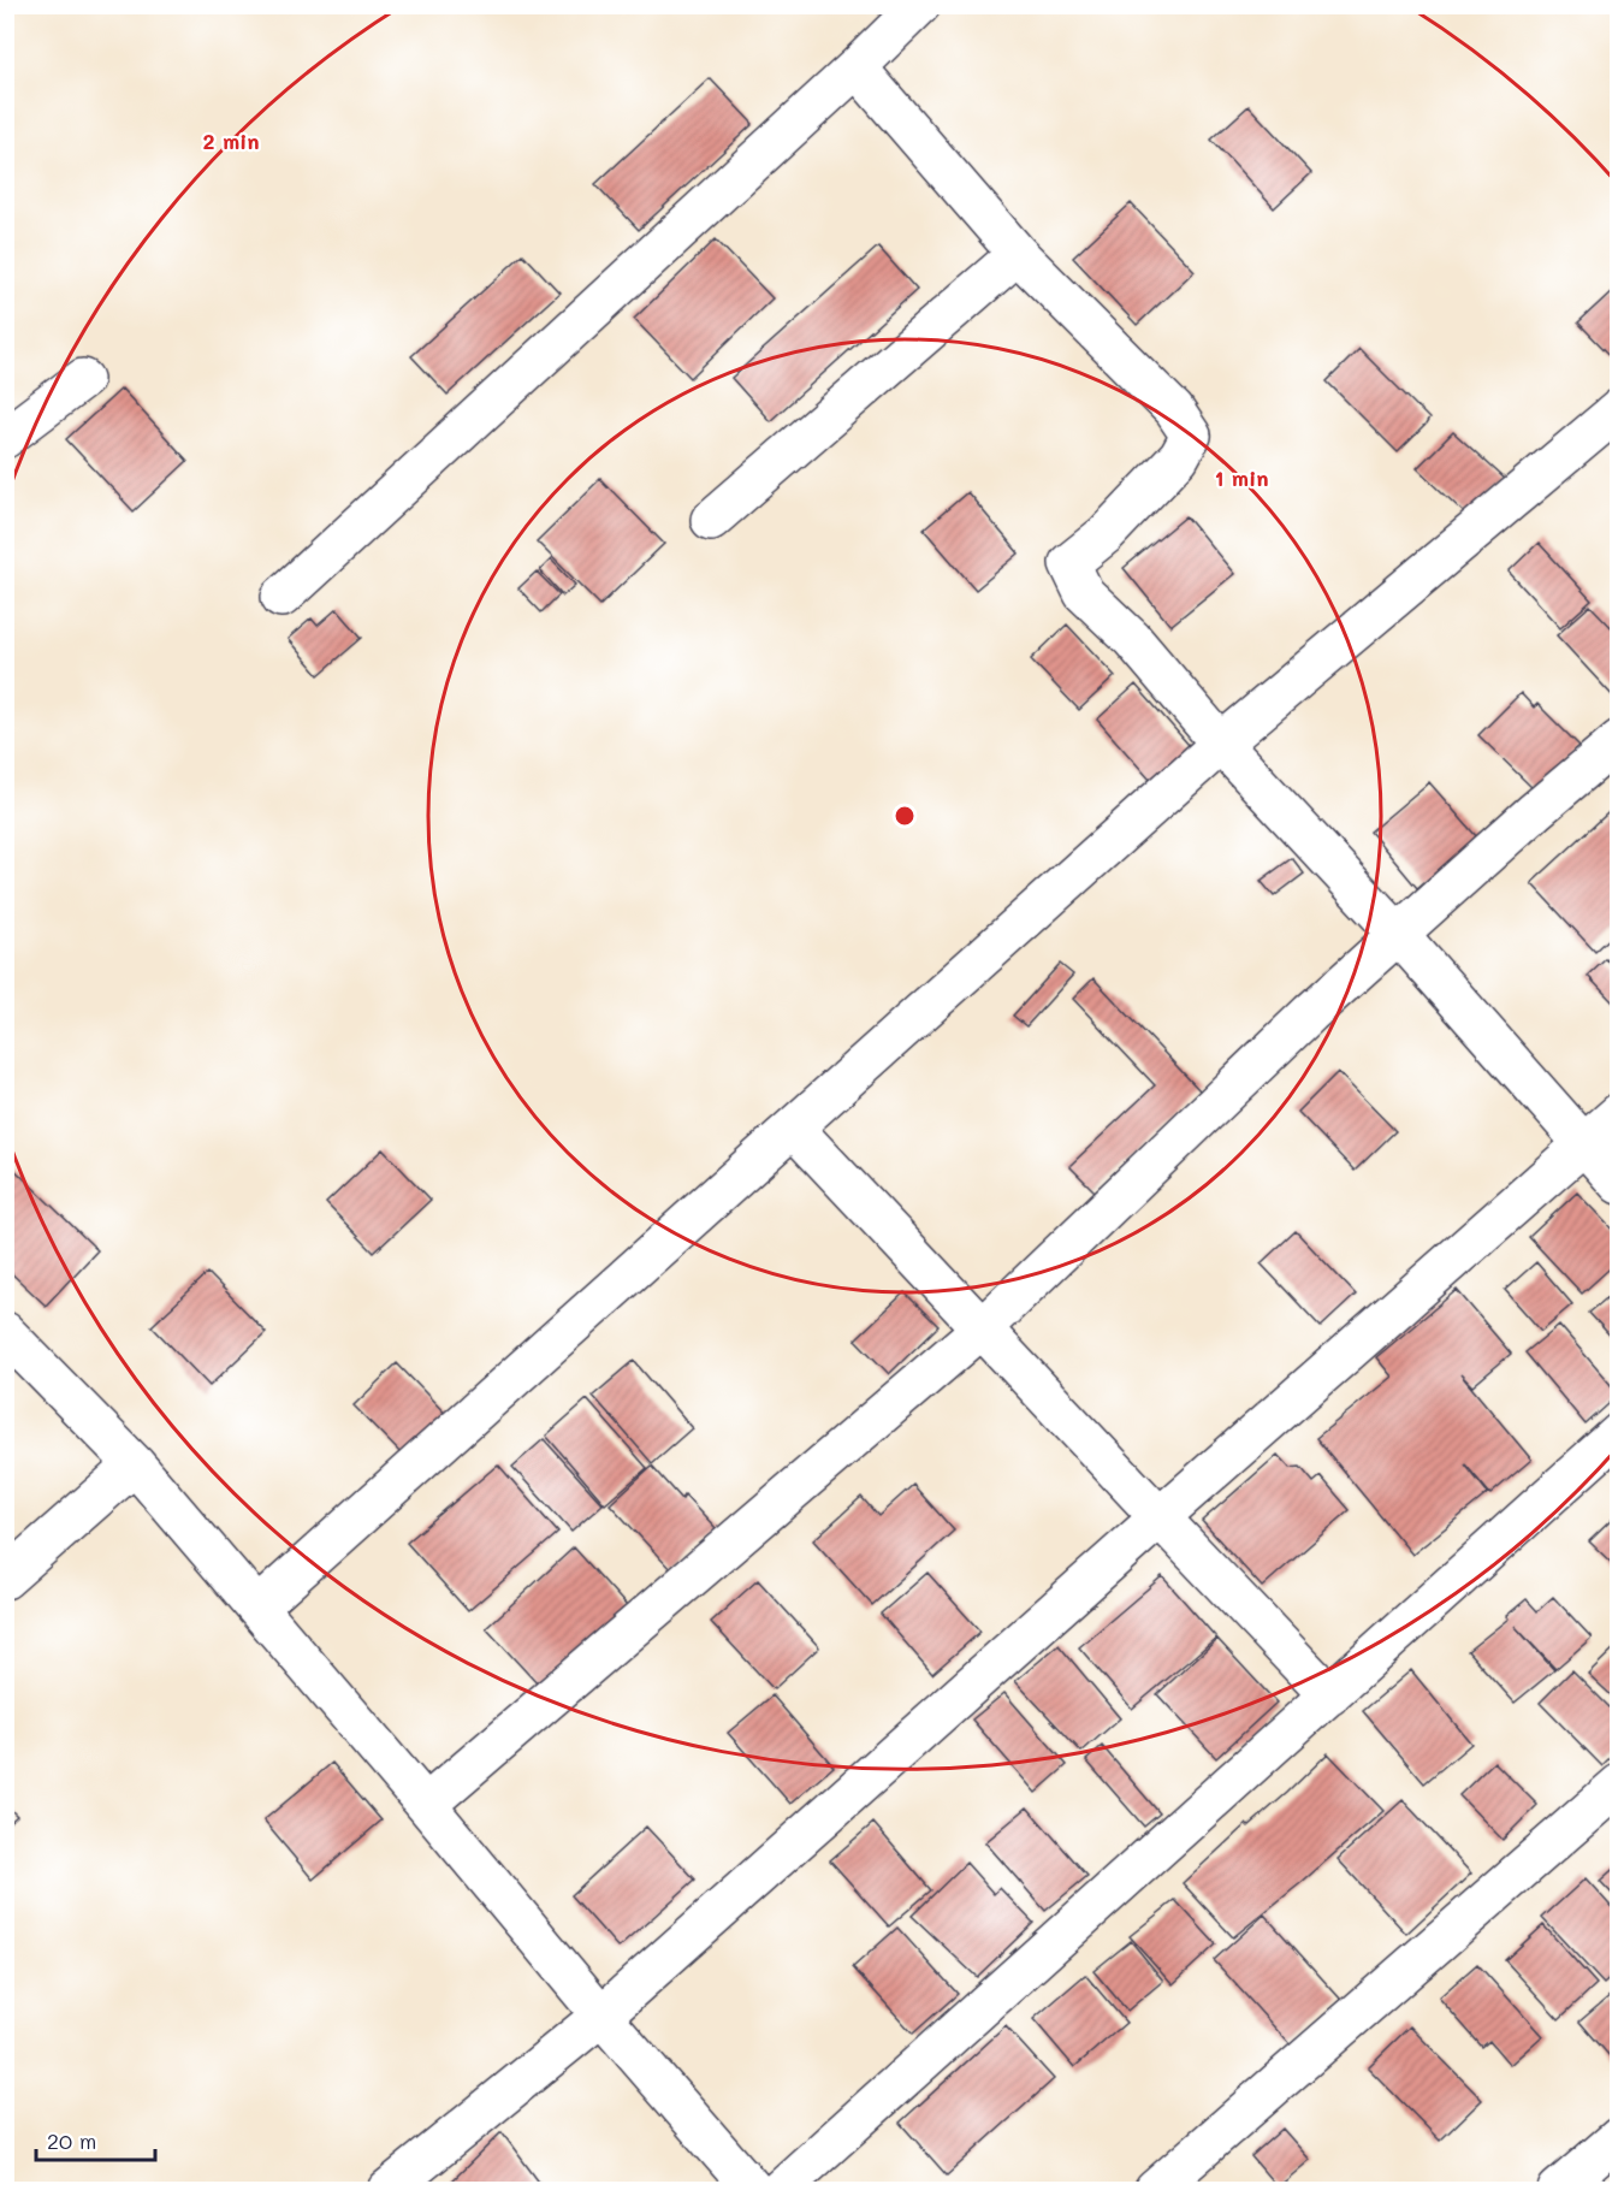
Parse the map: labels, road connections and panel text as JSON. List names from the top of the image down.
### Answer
{
  "scale_bar": "20 m",
  "rings": ["2 min", "1 min"]
}
